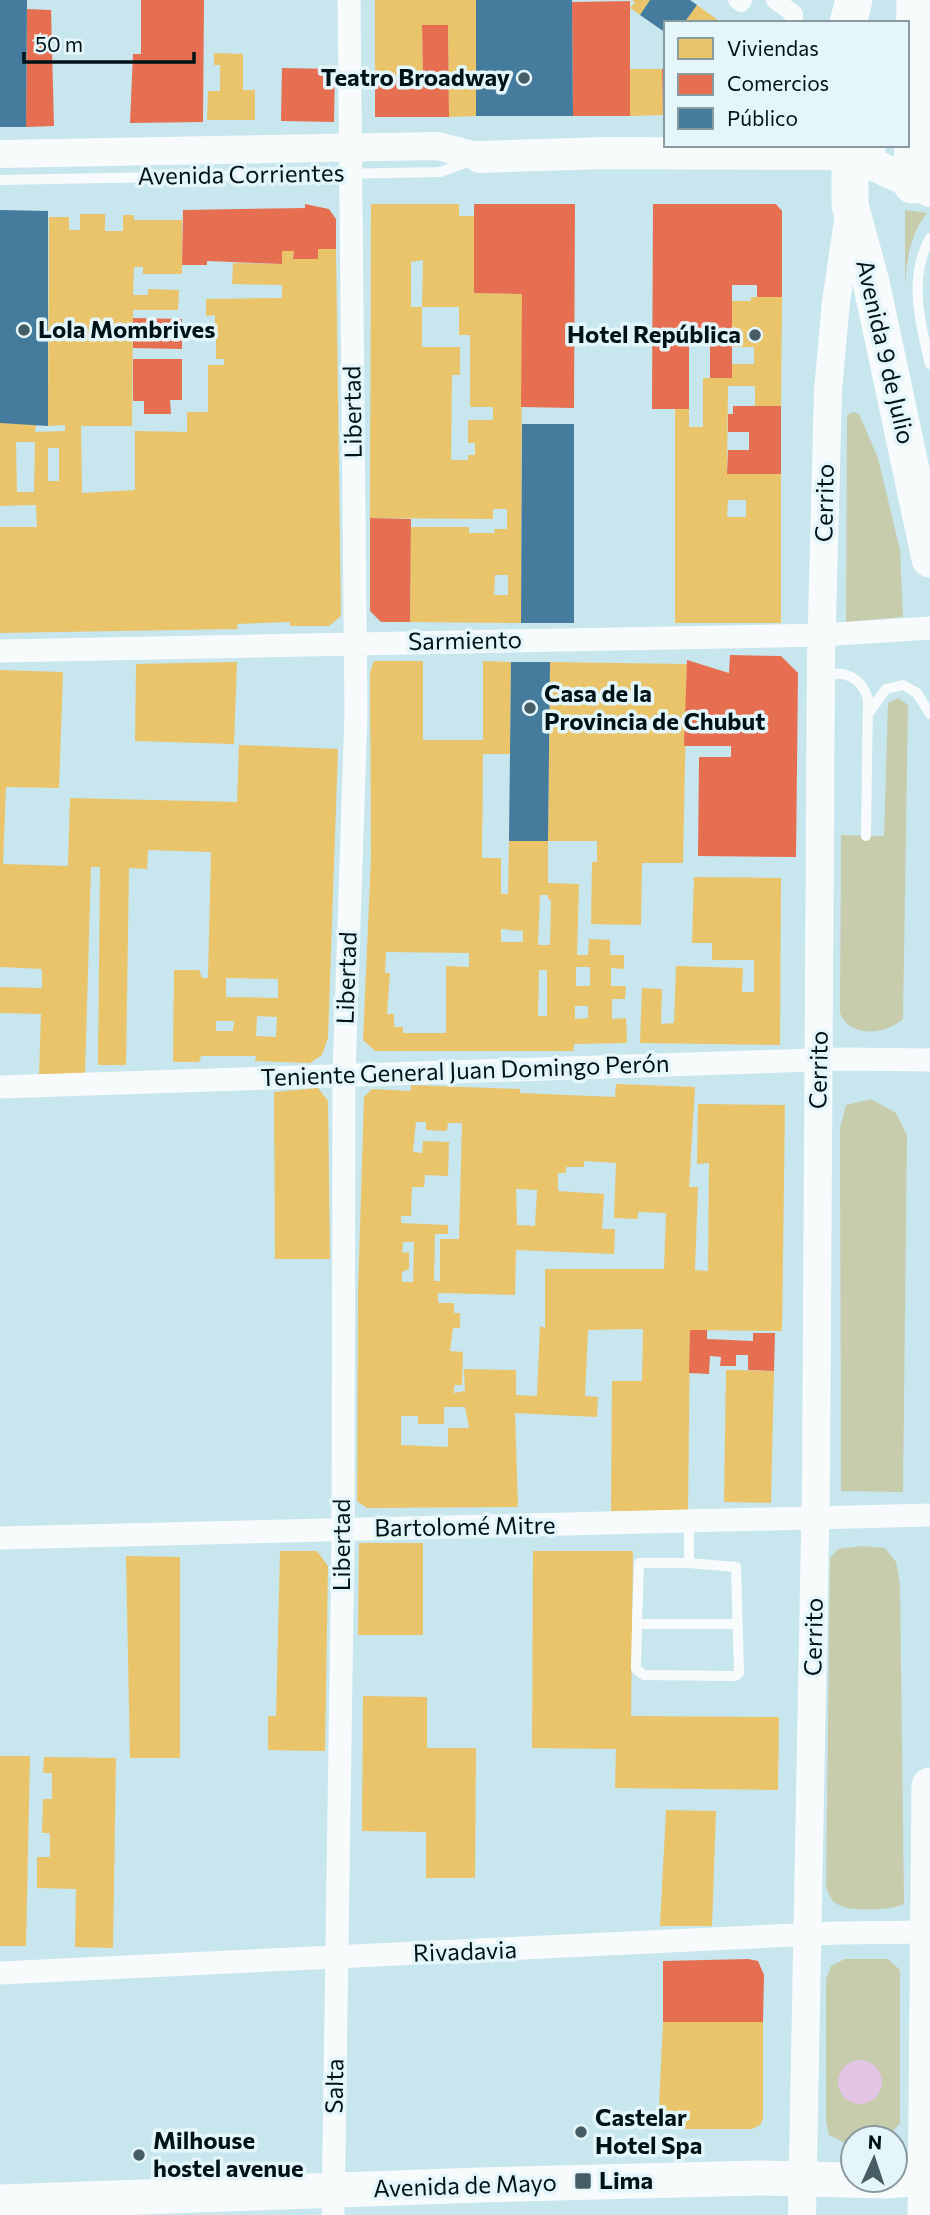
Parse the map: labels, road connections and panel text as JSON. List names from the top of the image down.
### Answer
{
  "streets": {
    "highway": ["Avenida 9 de Julio"],
    "main road": ["Avenida Corrientes", "Avenida de Mayo"],
    "street": [
      "Libertad",
      "Cerrito",
      "Sarmiento",
      "Teniente General Juan Domingo Perón",
      "Bartolomé Mitre",
      "Rivadavia",
      "Salta"
    ]
  },
  "crossings": [
    ["Avenida Corrientes", "Avenida 9 de Julio"],
    ["Avenida Corrientes", "Libertad"],
    ["Avenida 9 de Julio", "Cerrito"],
    ["Libertad", "Sarmiento"],
    ["Libertad", "Teniente General Juan Domingo Perón"],
    ["Libertad", "Bartolomé Mitre"],
    ["Libertad", "Rivadavia"],
    ["Libertad", "Salta"],
    ["Cerrito", "Sarmiento"],
    ["Cerrito", "Teniente General Juan Domingo Perón"],
    ["Cerrito", "Bartolomé Mitre"],
    ["Cerrito", "Rivadavia"],
    ["Rivadavia", "Salta"],
    ["Salta", "Avenida de Mayo"]
  ],
  "places": {
    "other": [
      "Teatro Broadway",
      "Lola Mombrives",
      "Hotel República",
      "Casa de la Provincia de Chubut",
      "Castelar Hotel Spa",
      "Milhouse hostel avenue"
    ],
    "transit": ["Lima"]
  },
  "legend": ["Viviendas", "Comercios", "Público"],
  "scale_bar": "50 m",
  "north": "top"
}
